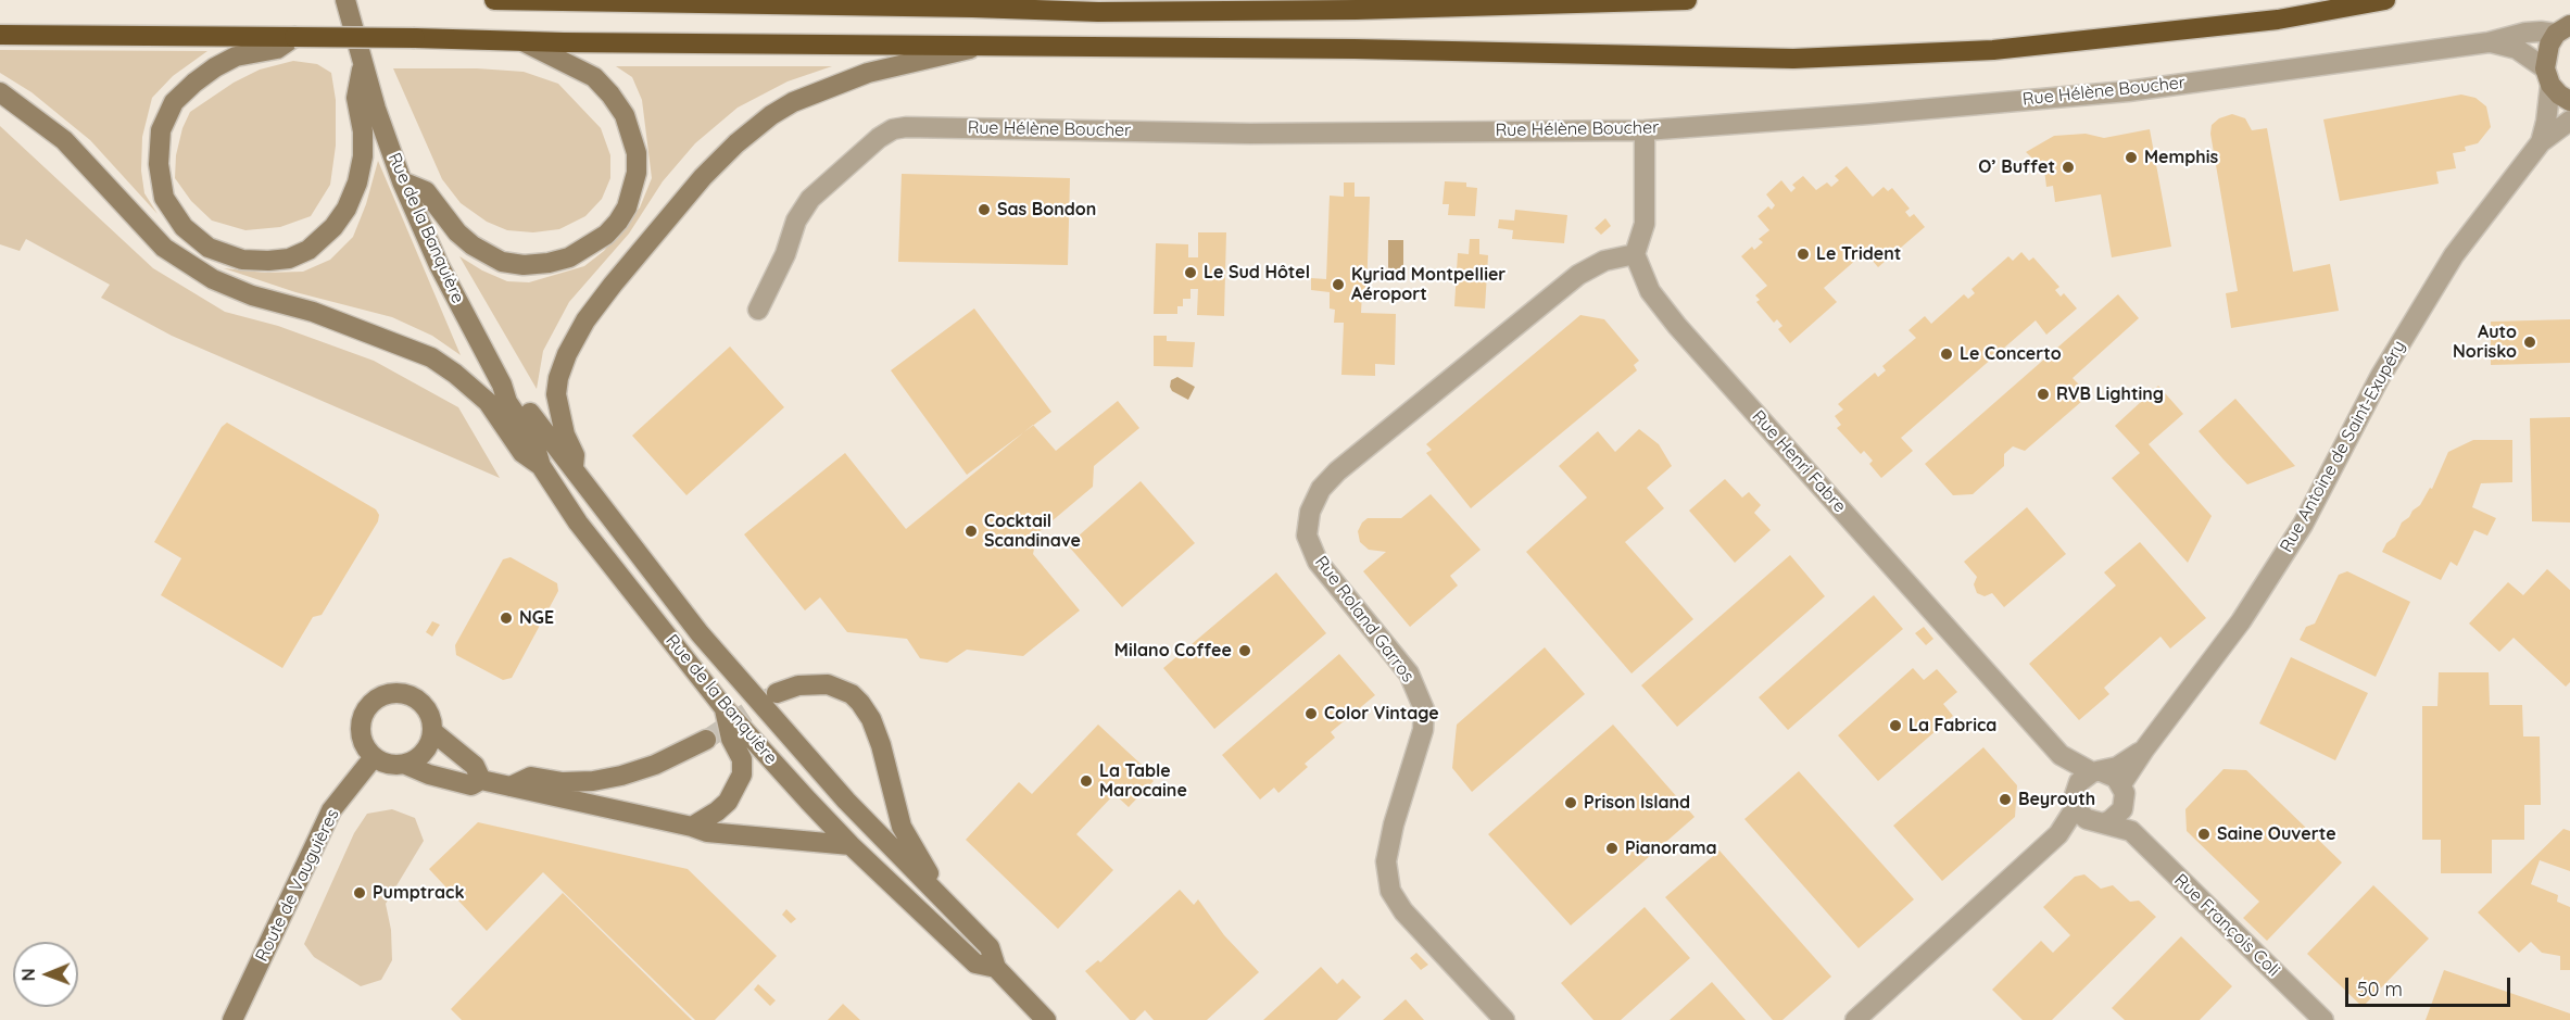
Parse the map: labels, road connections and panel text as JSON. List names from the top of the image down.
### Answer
{
  "streets": {
    "main road": ["Rue de la Banquière", "Route de Vauguières"],
    "street": [
      "Rue Hélène Boucher",
      "Rue Antoine de Saint-Exupéry",
      "Rue Henri Fabre",
      "Rue Roland Garros",
      "Rue François Coli"
    ]
  },
  "crossings": [
    ["Rue Hélène Boucher", "Rue Antoine de Saint-Exupéry"],
    ["Rue Antoine de Saint-Exupéry", "Rue Henri Fabre"],
    ["Rue Antoine de Saint-Exupéry", "Rue François Coli"],
    ["Rue Henri Fabre", "Rue Roland Garros"],
    ["Rue Henri Fabre", "Rue François Coli"]
  ],
  "places": [
    "Memphis",
    "O’ Buffet",
    "Sas Bondon",
    "Le Trident",
    "Le Sud Hôtel",
    "Kyriad Montpellier Aéroport",
    "Auto Norisko",
    "Le Concerto",
    "RVB Lighting",
    "Cocktail Scandinave",
    "NGE",
    "Milano Coffee",
    "Color Vintage",
    "La Fabrica",
    "La Table Marocaine",
    "Beyrouth",
    "Prison Island",
    "Saine Ouverte",
    "Pianorama",
    "Pumptrack"
  ],
  "scale_bar": "50 m",
  "north": "left"
}
